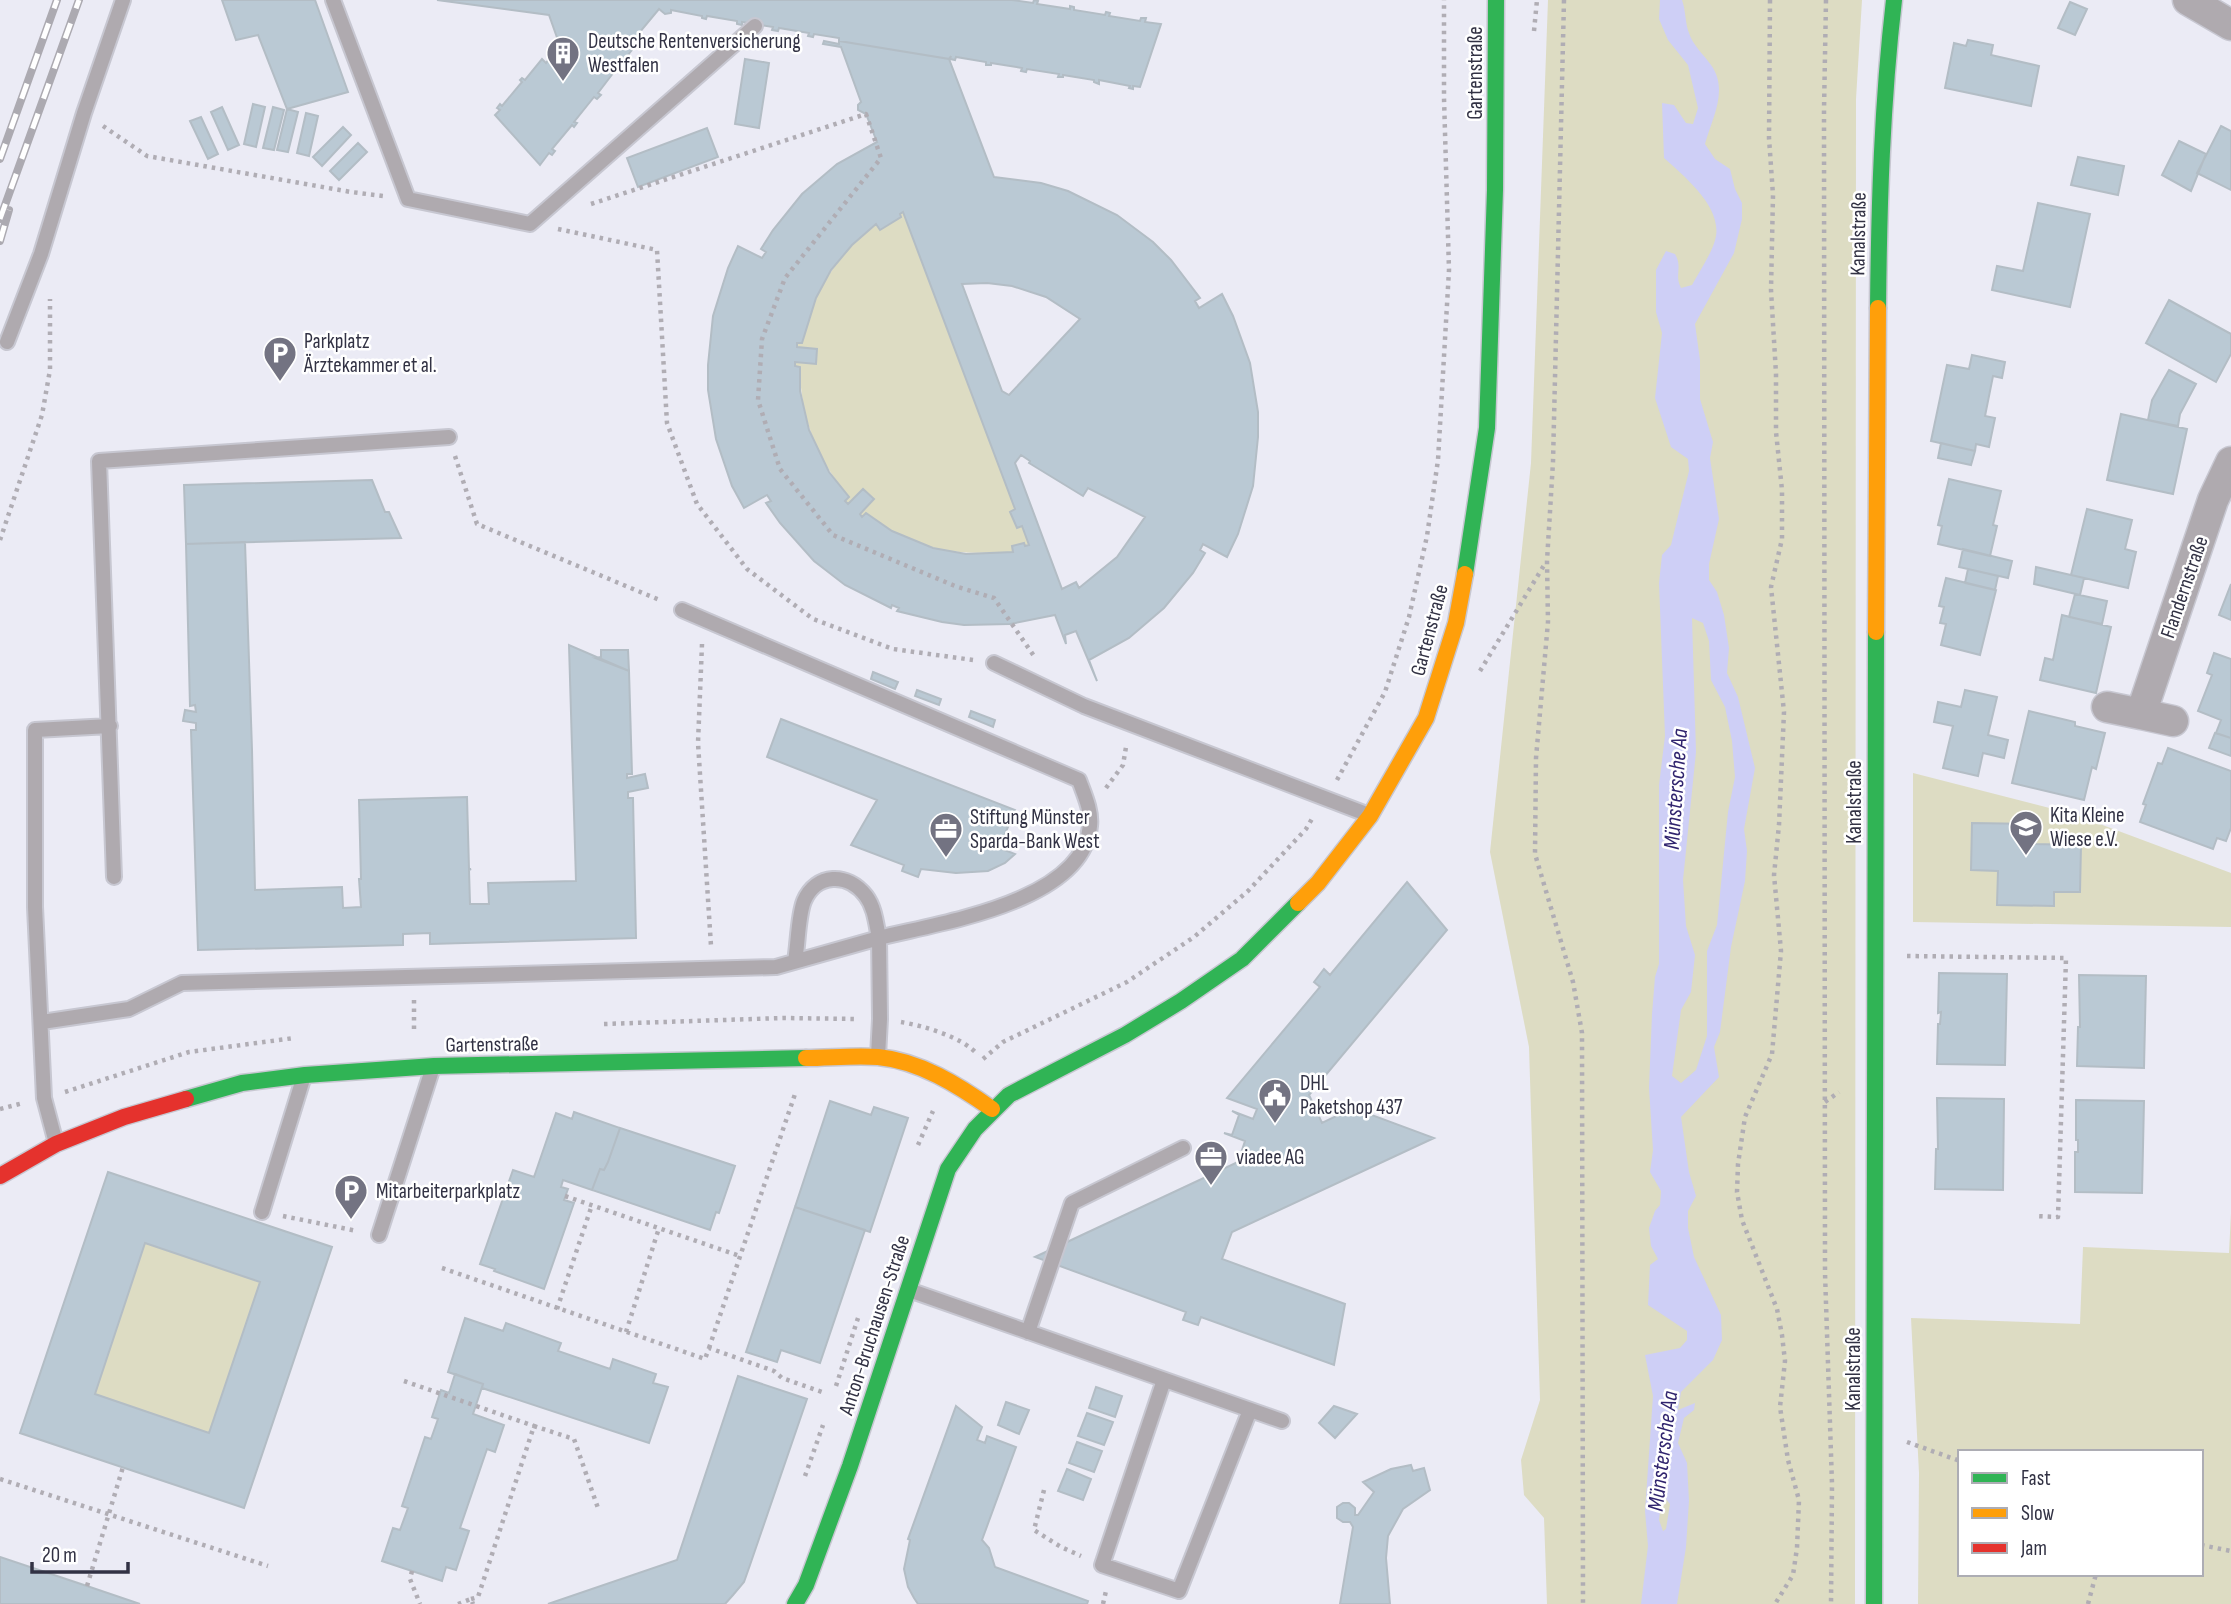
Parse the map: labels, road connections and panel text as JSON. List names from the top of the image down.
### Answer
{
  "streets": {
    "street": [
      "Gartenstraße",
      "Kanalstraße",
      "Flandernstraße",
      "Anton-Bruchausen-Straße"
    ]
  },
  "crossings": [
    ["Gartenstraße", "Anton-Bruchausen-Straße"]
  ],
  "water": ["Münstersche Aa"],
  "places": {
    "building": ["Deutsche Rentenversicherung Westfalen"],
    "parking": ["Parkplatz Ärztekammer et al.", "Mitarbeiterparkplatz"],
    "school or university": ["Kita Kleine Wiese e.V."],
    "office": ["Stiftung Münster Sparda-Bank West", "viadee AG"],
    "public building": ["DHL Paketshop 437"]
  },
  "legend": ["Fast", "Slow", "Jam"],
  "scale_bar": "20 m"
}
